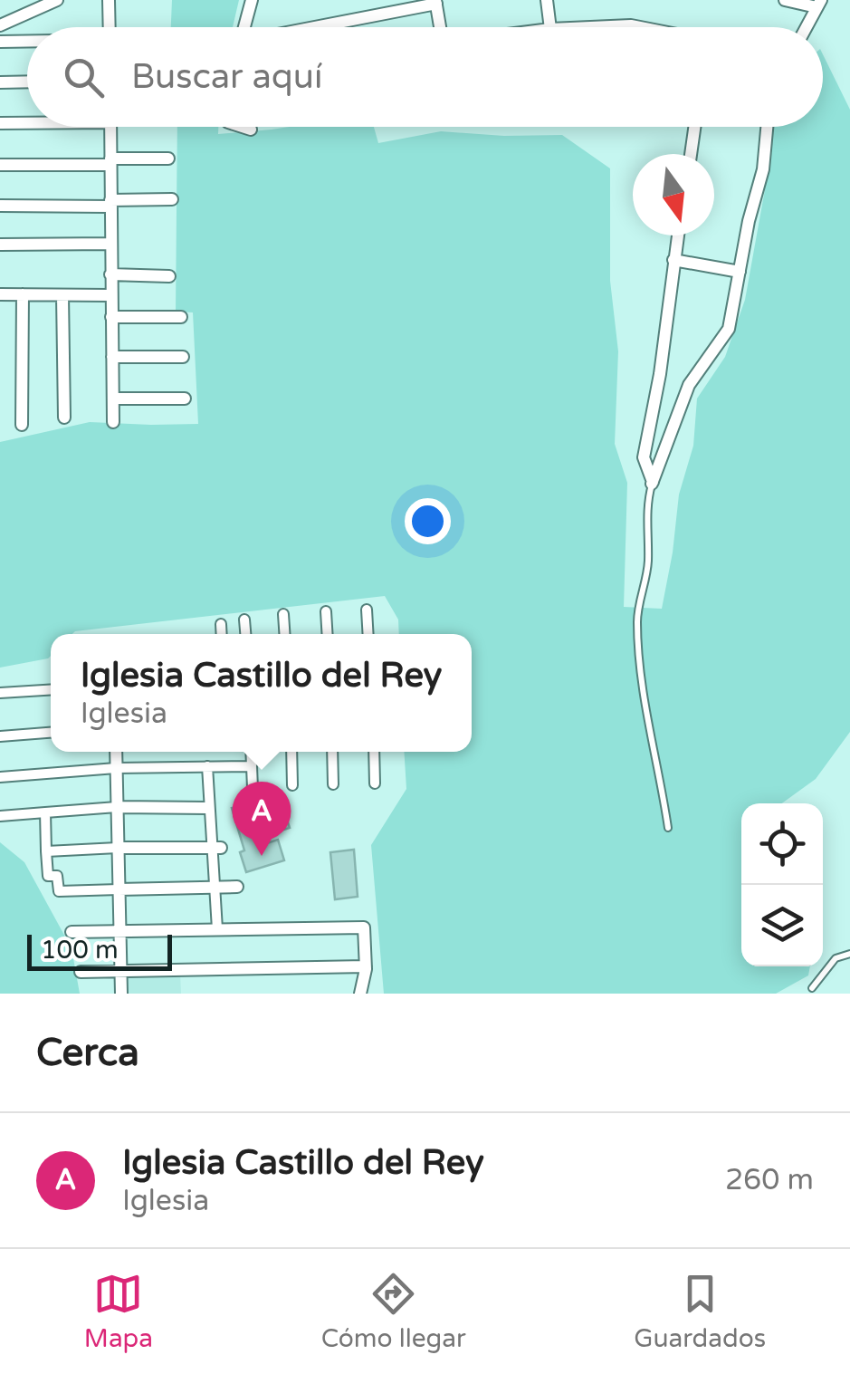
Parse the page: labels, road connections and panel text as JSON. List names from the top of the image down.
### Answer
{
  "scale_bar": "100 m",
  "north": "bottom",
  "page": {
    "search": "Buscar aquí",
    "popup": ["Iglesia Castillo del Rey", "Iglesia"],
    "pins": "A",
    "scale": "100 m",
    "heading": "Cerca",
    "list": [
      {
        "mark": "A",
        "name": "Iglesia Castillo del Rey",
        "note": "Iglesia",
        "value": "260 m"
      }
    ],
    "nav": ["Mapa", "Cómo llegar", "Guardados"]
  }
}
